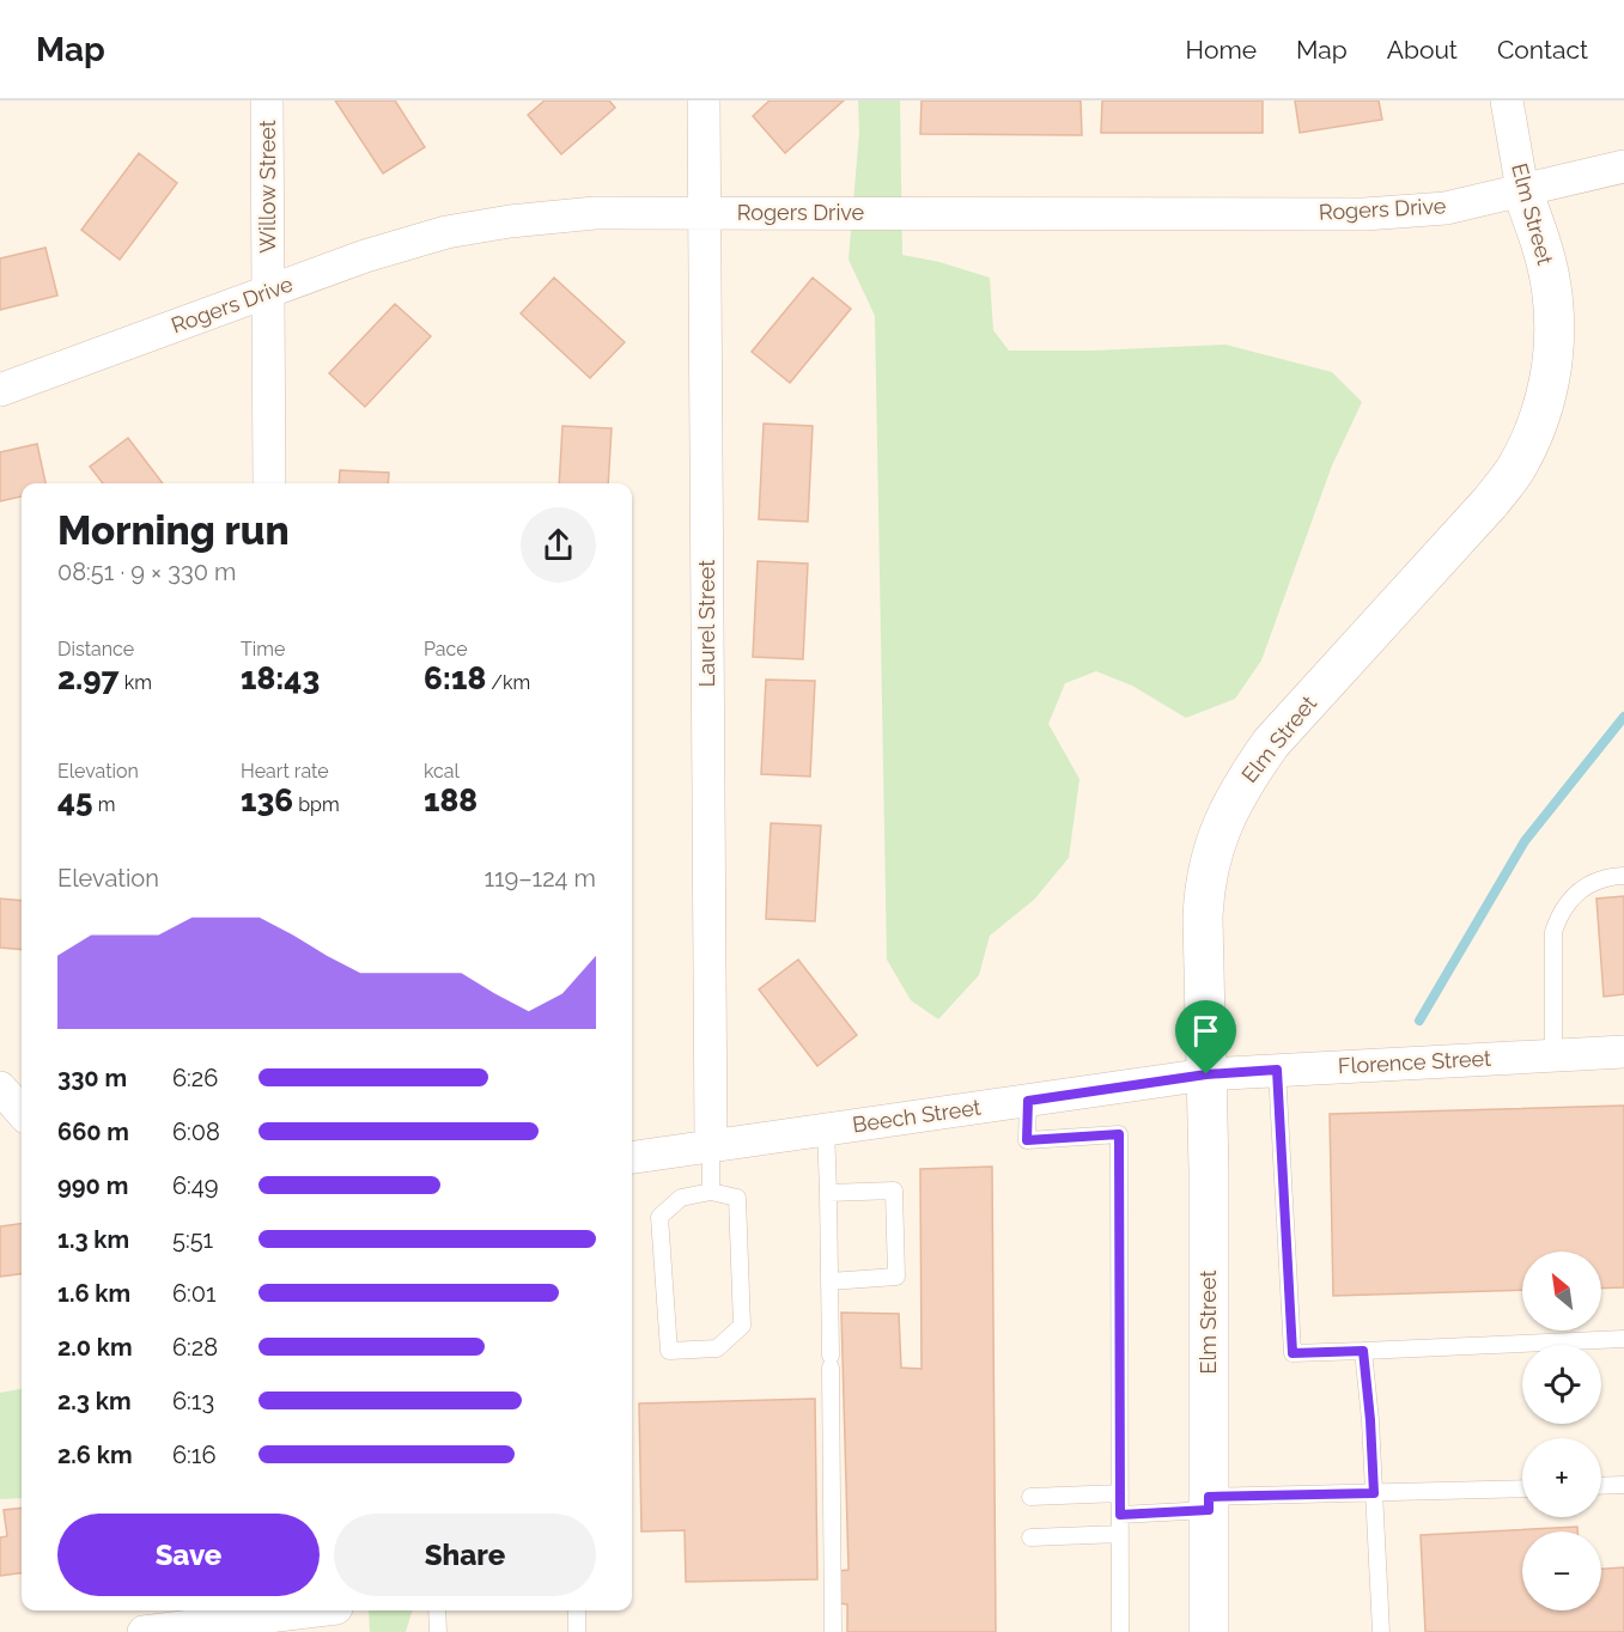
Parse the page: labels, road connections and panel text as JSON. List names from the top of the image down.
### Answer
{
  "streets": {
    "street": [
      "Willow Street",
      "Rogers Drive",
      "Elm Street",
      "Laurel Street",
      "Florence Street",
      "Beech Street"
    ]
  },
  "crossings": [
    ["Willow Street", "Rogers Drive"],
    ["Rogers Drive", "Elm Street"],
    ["Rogers Drive", "Laurel Street"],
    ["Elm Street", "Florence Street"],
    ["Elm Street", "Beech Street"],
    ["Laurel Street", "Beech Street"],
    ["Florence Street", "Beech Street"]
  ],
  "north": "top left",
  "page": {
    "header": "Map",
    "nav": [
      "Home",
      "Map",
      "About",
      "Contact"
    ],
    "heading": ["Morning run", "08:51 · 9 × 330 m"],
    "stats": [
      ["Distance", "2.97 km"],
      ["Time", "18:43"],
      ["Pace", "6:18 /km"],
      ["Elevation", "45 m"],
      ["Heart rate", "136 bpm"],
      ["kcal", "188"]
    ],
    "chart": ["Elevation", "119–124 m"],
    "list": [
      {
        "name": "330 m",
        "note": "6:26"
      },
      {
        "name": "660 m",
        "note": "6:08"
      },
      {
        "name": "990 m",
        "note": "6:49"
      },
      {
        "name": "1.3 km",
        "note": "5:51"
      },
      {
        "name": "1.6 km",
        "note": "6:01"
      },
      {
        "name": "2.0 km",
        "note": "6:28"
      },
      {
        "name": "2.3 km",
        "note": "6:13"
      },
      {
        "name": "2.6 km",
        "note": "6:16"
      }
    ],
    "map_buttons": ["+", "−"],
    "buttons": ["Save", "Share"]
  }
}
